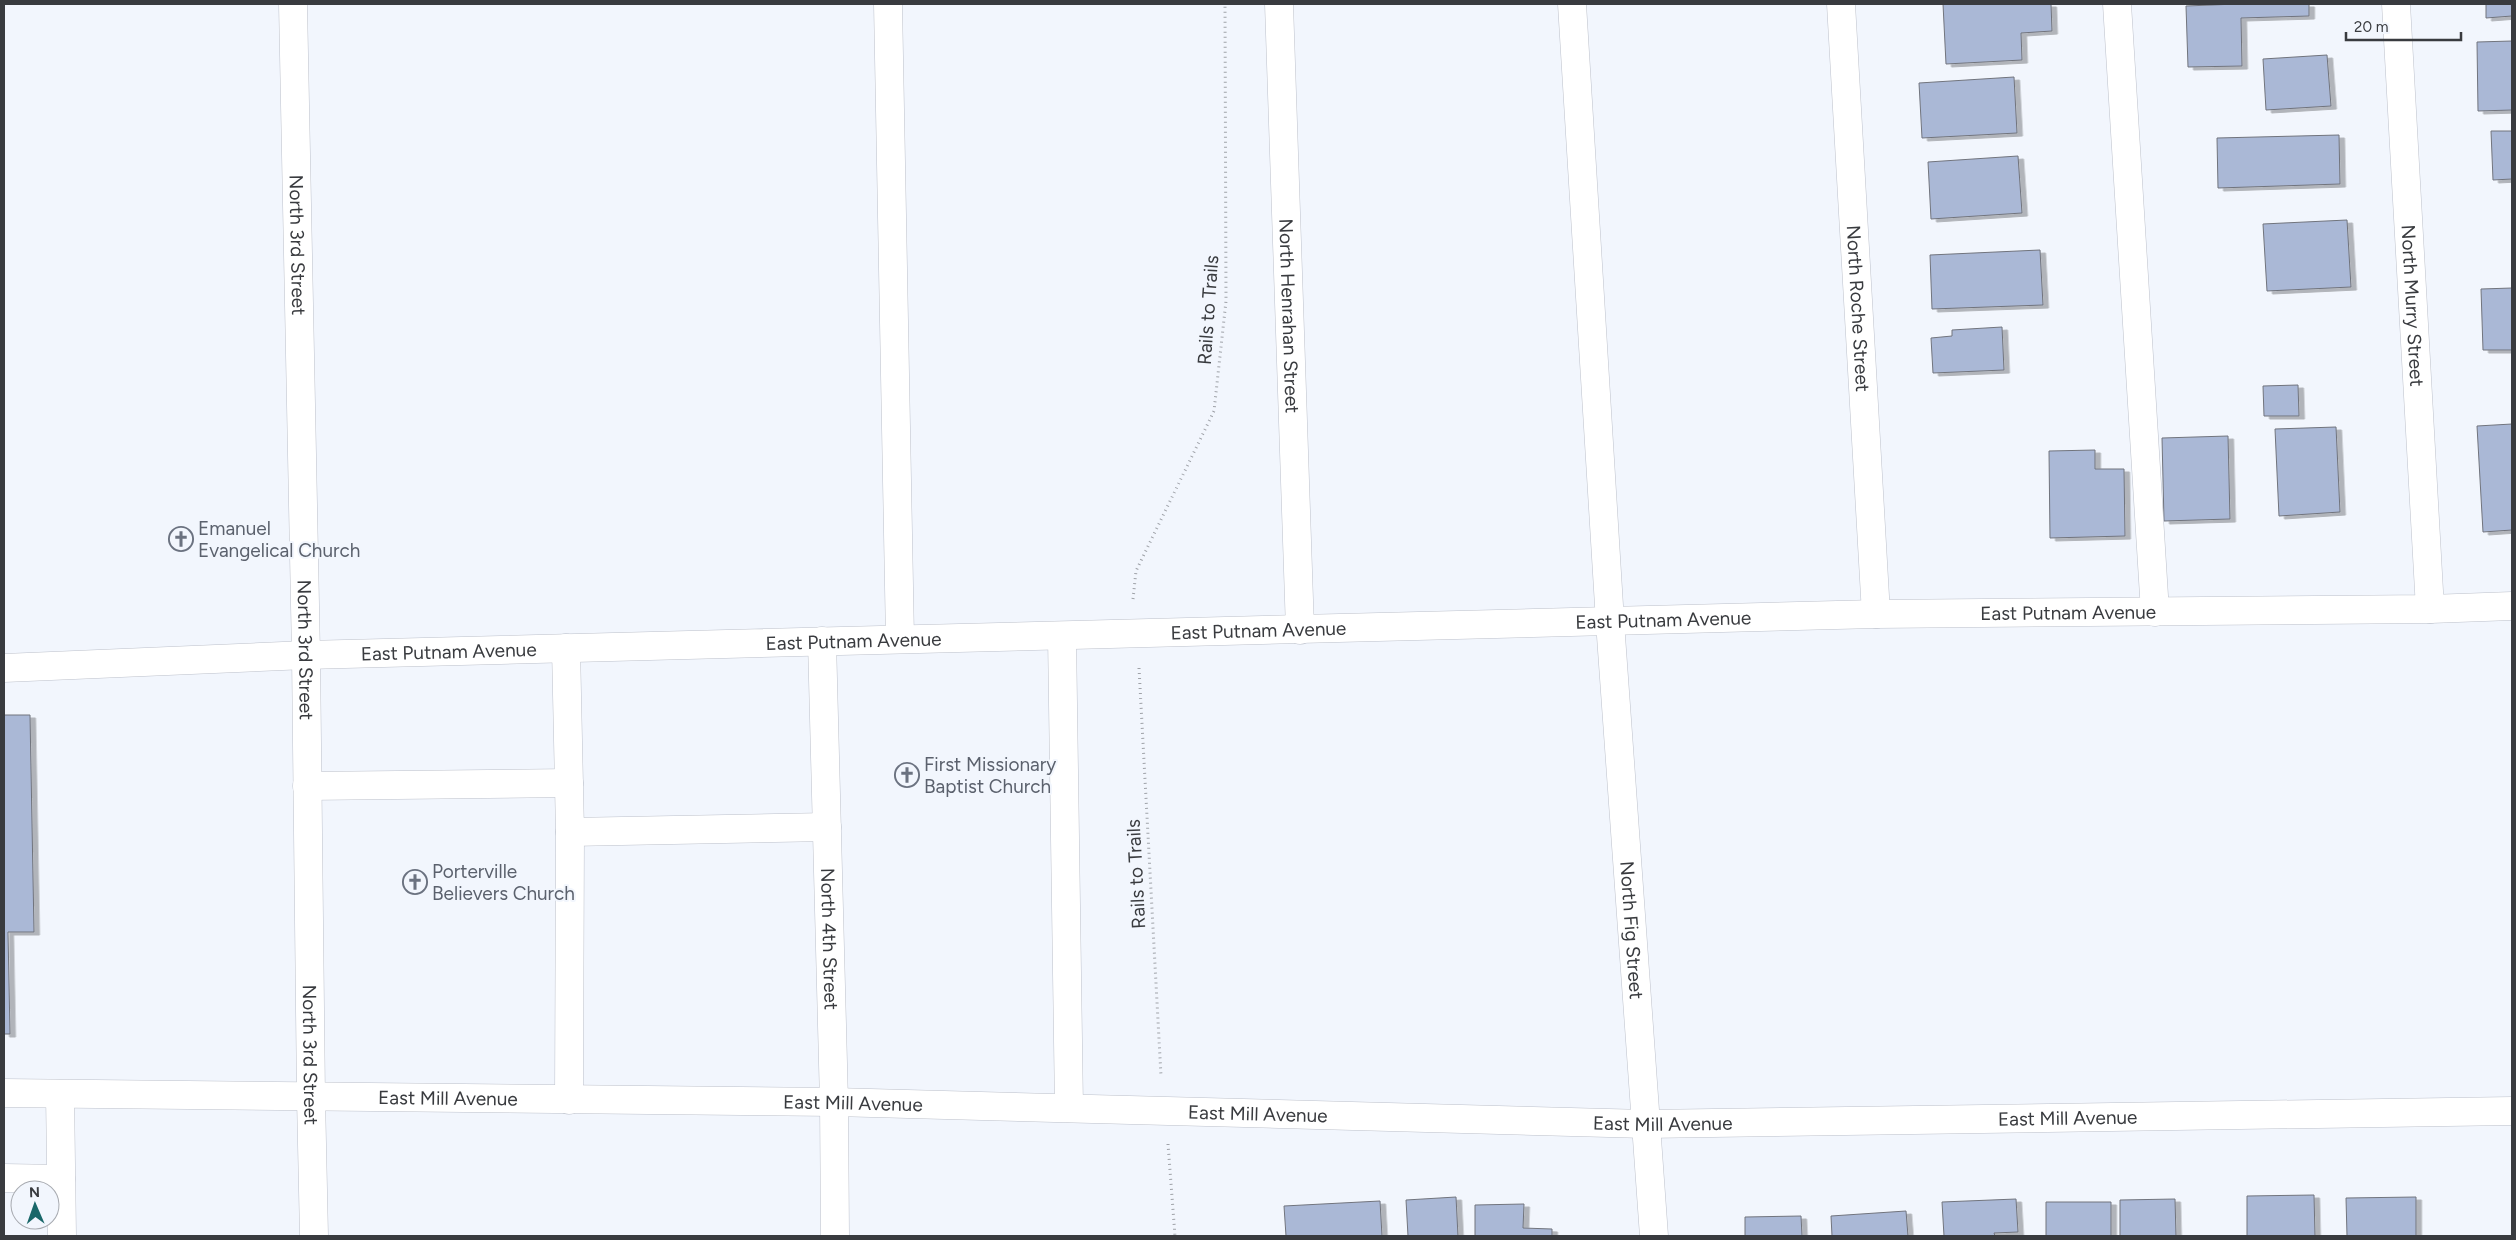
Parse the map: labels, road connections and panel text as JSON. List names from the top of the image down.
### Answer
{
  "streets": {
    "street": [
      "North 3rd Street",
      "North Murry Street",
      "North Roche Street",
      "North Henrahan Street",
      "East Putnam Avenue",
      "North Fig Street",
      "North 4th Street",
      "East Mill Avenue"
    ],
    "path": ["Rails to Trails"]
  },
  "crossings": [
    ["North 3rd Street", "East Putnam Avenue"],
    ["North 3rd Street", "East Mill Avenue"],
    ["North Murry Street", "East Putnam Avenue"],
    ["North Roche Street", "East Putnam Avenue"],
    ["North Henrahan Street", "East Putnam Avenue"],
    ["East Putnam Avenue", "North Fig Street"],
    ["East Putnam Avenue", "North 4th Street"],
    ["North Fig Street", "East Mill Avenue"],
    ["North 4th Street", "East Mill Avenue"]
  ],
  "places": {
    "church": ["Emanuel Evangelical Church", "First Missionary Baptist Church", "Porterville Believers Church"]
  },
  "scale_bar": "20 m",
  "north": "top"
}
